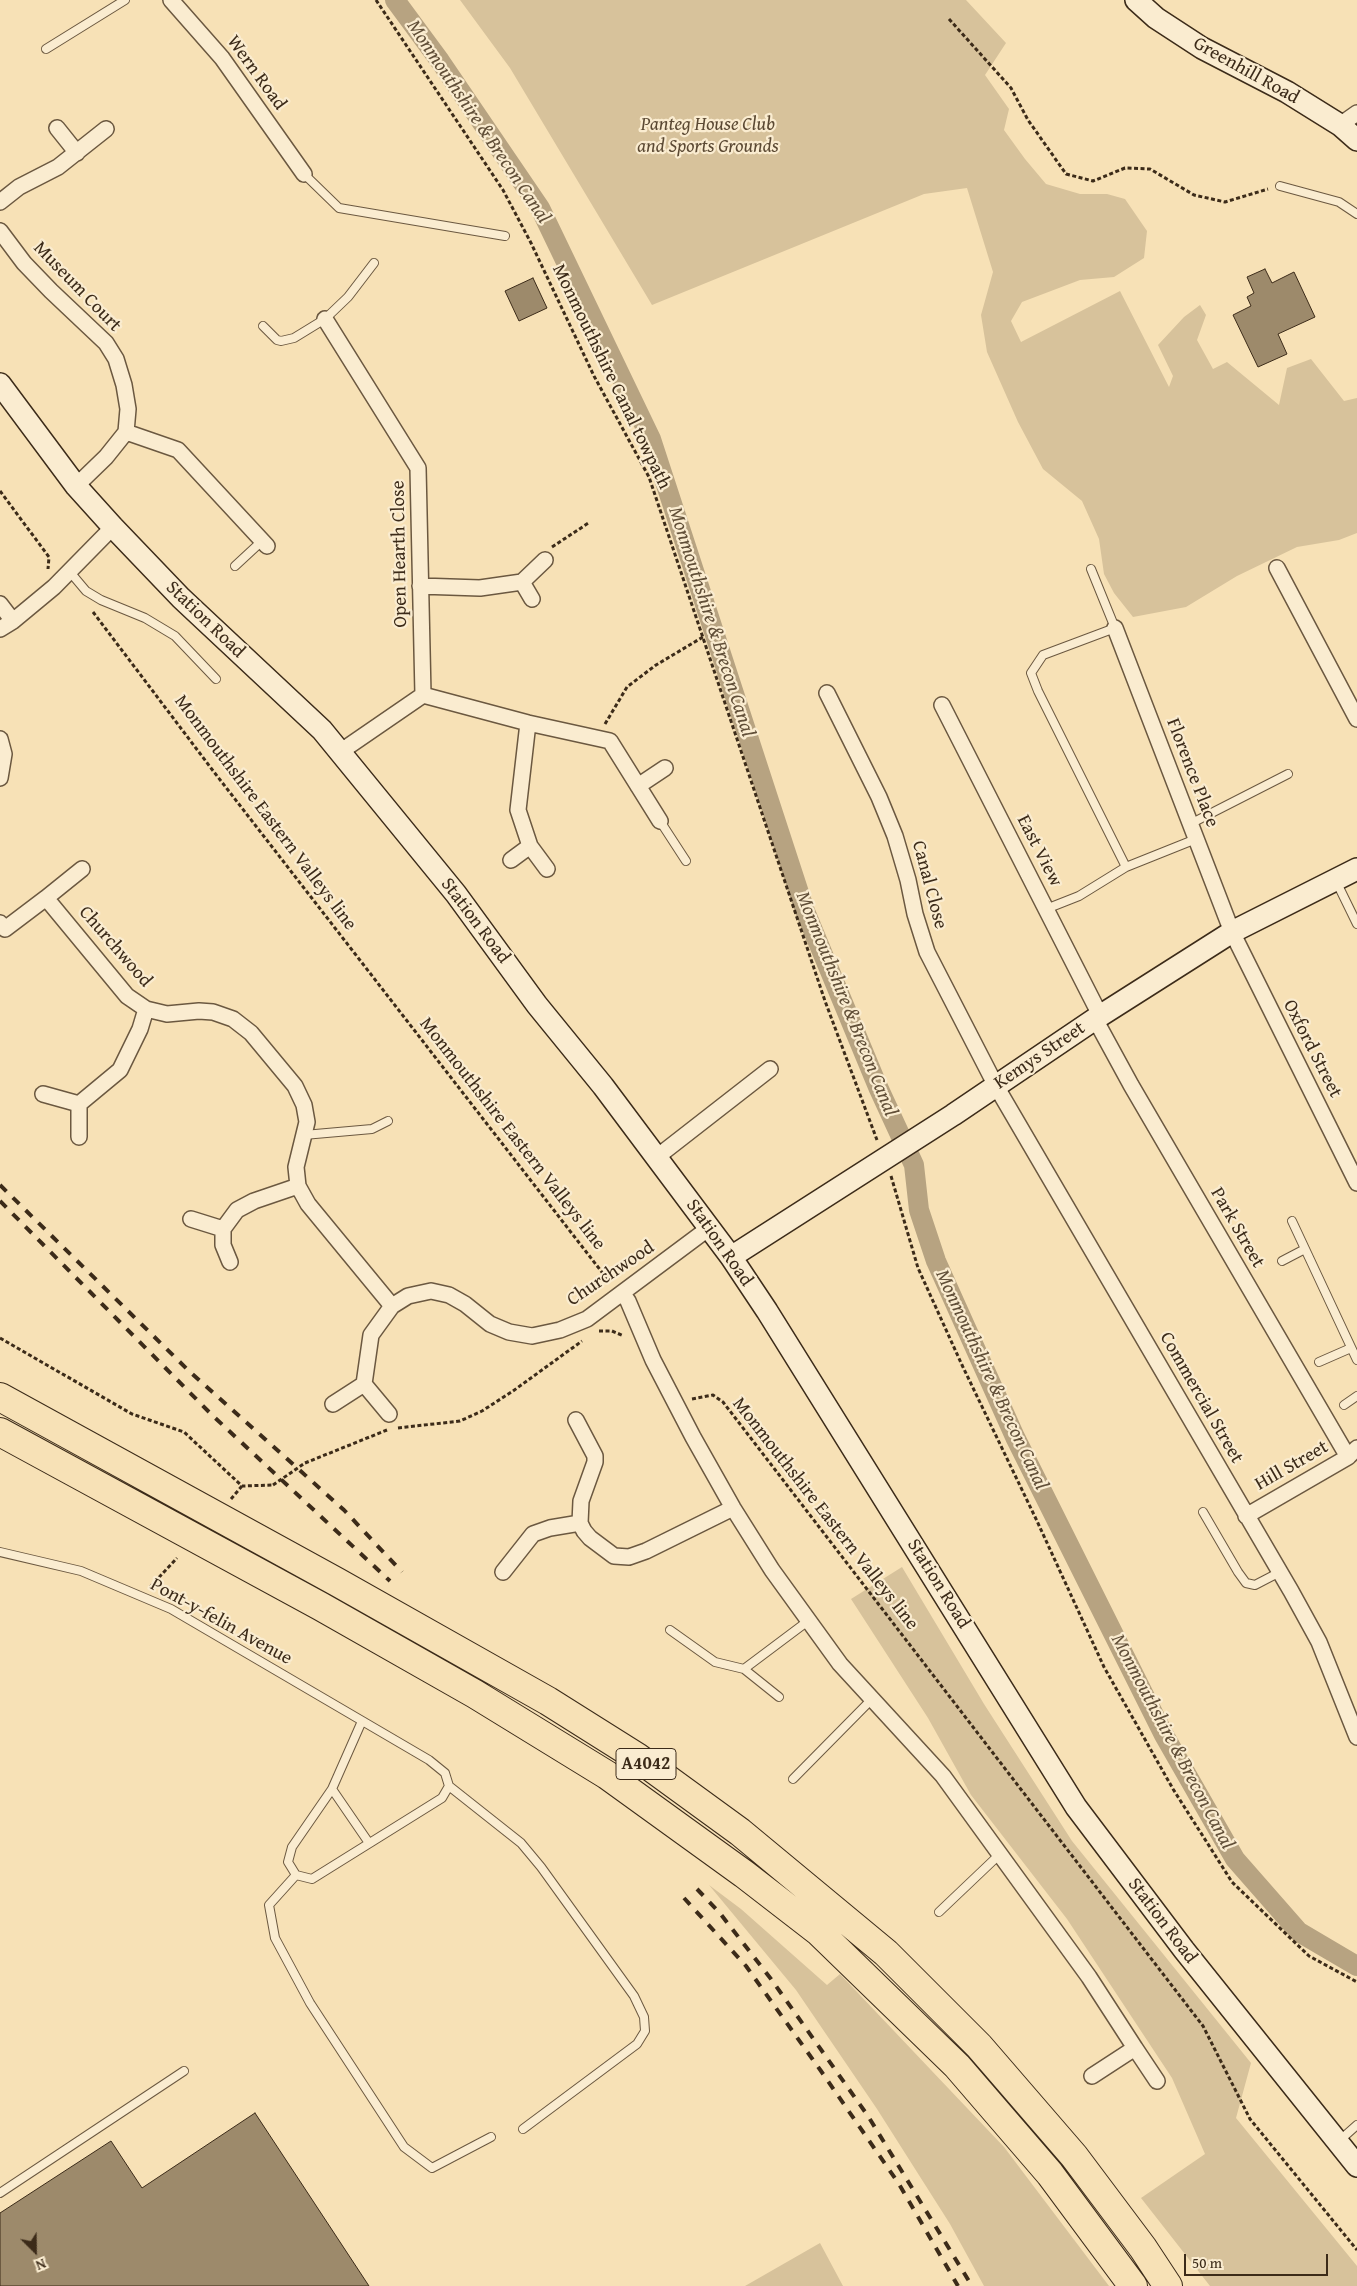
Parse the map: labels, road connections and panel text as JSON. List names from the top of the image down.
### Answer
{
  "streets": {
    "highway": ["A4042"],
    "street": [
      "Greenhill Road",
      "Wern Road",
      "Museum Court",
      "Open Hearth Close",
      "Station Road",
      "Florence Place",
      "East View",
      "Canal Close",
      "Churchwood",
      "Oxford Street",
      "Kemys Street",
      "Park Street",
      "Commercial Street",
      "Hill Street"
    ],
    "lane": ["Pont-y-felin Avenue"],
    "path": ["Monmouthshire Canal towpath", "Monmouthshire Eastern Valleys line"]
  },
  "crossings": [
    ["Monmouthshire Canal towpath", "Kemys Street"],
    ["Station Road", "Churchwood"],
    ["Station Road", "Kemys Street"],
    ["Florence Place", "Oxford Street"],
    ["Florence Place", "Kemys Street"],
    ["East View", "Kemys Street"],
    ["East View", "Park Street"],
    ["Canal Close", "Kemys Street"],
    ["Canal Close", "Commercial Street"],
    ["Oxford Street", "Kemys Street"],
    ["Kemys Street", "Park Street"],
    ["Kemys Street", "Commercial Street"],
    ["Park Street", "Hill Street"],
    ["Commercial Street", "Hill Street"]
  ],
  "water": ["Monmouthshire & Brecon Canal"],
  "parks": ["Panteg House Club and Sports Grounds"],
  "scale_bar": "50 m",
  "north": "bottom right"
}
